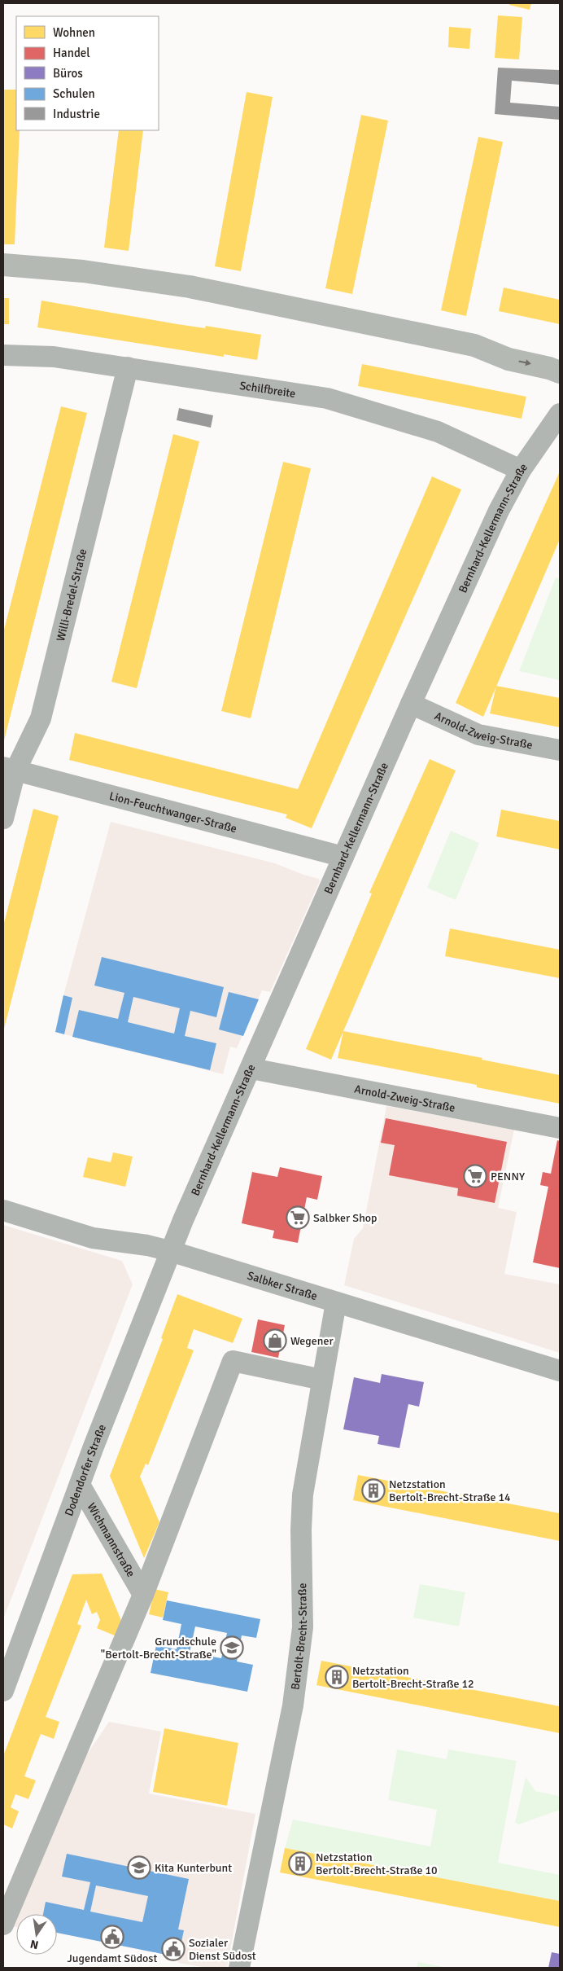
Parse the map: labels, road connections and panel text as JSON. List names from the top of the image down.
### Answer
{
  "streets": {
    "street": [
      "Schilfbreite",
      "Bernhard-Kellermann-Straße",
      "Willi-Bredel-Straße",
      "Arnold-Zweig-Straße",
      "Lion-Feuchtwanger-Straße",
      "Salbker Straße",
      "Dodendorfer Straße",
      "Wichmannstraße",
      "Bertolt-Brecht-Straße"
    ]
  },
  "crossings": [
    ["Schilfbreite", "Bernhard-Kellermann-Straße"],
    ["Schilfbreite", "Willi-Bredel-Straße"],
    ["Bernhard-Kellermann-Straße", "Arnold-Zweig-Straße"],
    ["Bernhard-Kellermann-Straße", "Lion-Feuchtwanger-Straße"],
    ["Bernhard-Kellermann-Straße", "Salbker Straße"],
    ["Bernhard-Kellermann-Straße", "Dodendorfer Straße"],
    ["Willi-Bredel-Straße", "Lion-Feuchtwanger-Straße"],
    ["Salbker Straße", "Dodendorfer Straße"],
    ["Salbker Straße", "Bertolt-Brecht-Straße"],
    ["Dodendorfer Straße", "Wichmannstraße"]
  ],
  "places": {
    "supermarket": ["PENNY", "Salbker Shop"],
    "shop": ["Wegener"],
    "building": ["Netzstation Bertolt-Brecht-Straße 14", "Netzstation Bertolt-Brecht-Straße 12", "Netzstation Bertolt-Brecht-Straße 10"],
    "school or university": ["Grundschule \"Bertolt-Brecht-Straße\"", "Kita Kunterbunt"],
    "public building": ["Jugendamt Südost", "Sozialer Dienst Südost"]
  },
  "legend": [
    "Wohnen",
    "Handel",
    "Büros",
    "Schulen",
    "Industrie"
  ],
  "north": "bottom"
}
